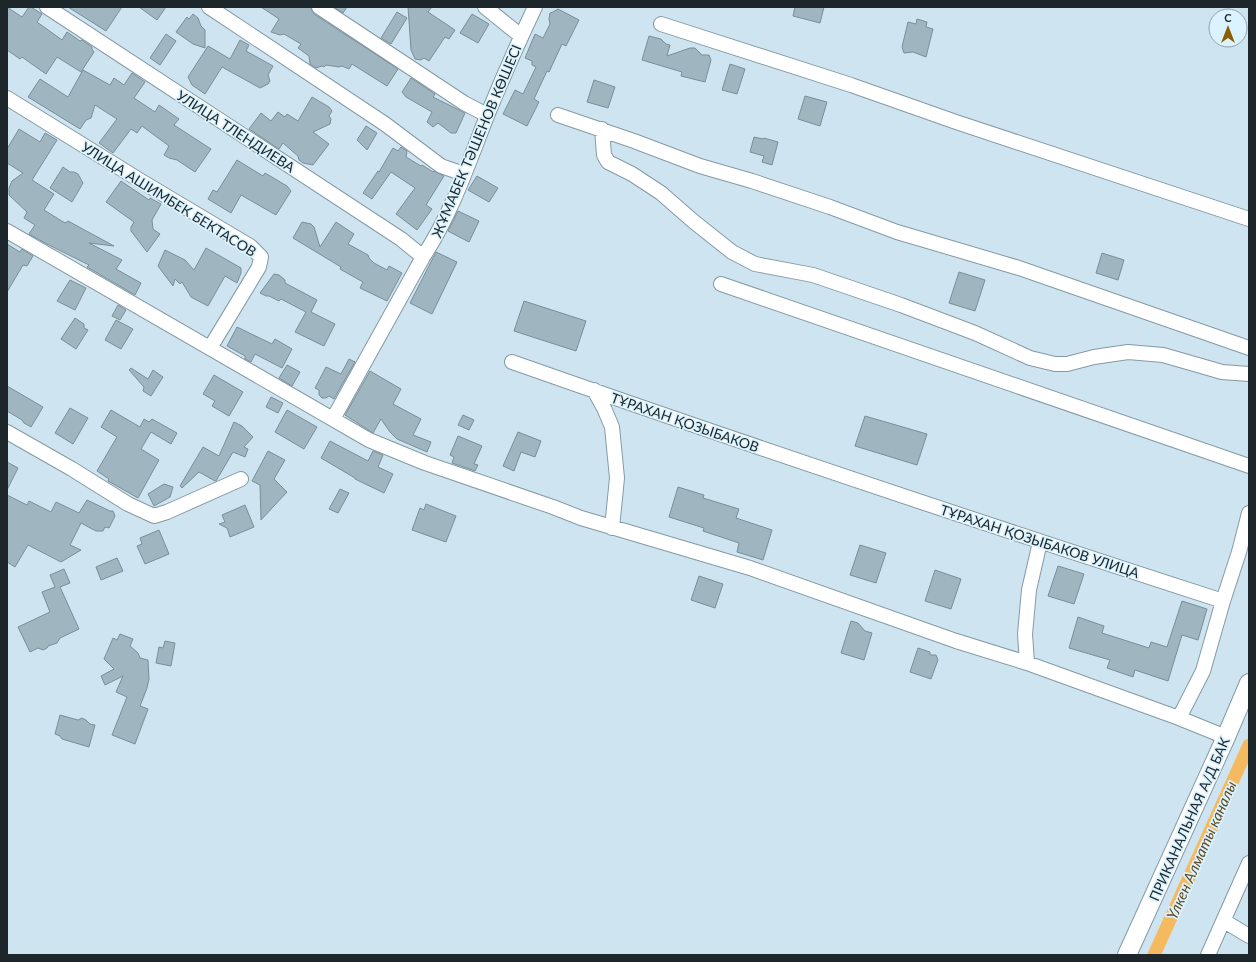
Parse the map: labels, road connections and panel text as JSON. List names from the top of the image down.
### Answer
{
  "streets": {
    "main road": ["ПРИКАНАЛЬНАЯ А/Д БАК"],
    "street": [
      "УЛИЦА ТЛЕНДИЕВА",
      "ЖҰМАБЕК ТӘШЕНОВ КӨШЕСІ",
      "УЛИЦА АШИМБЕК БЕКТАСОВ",
      "ТҰРАХАН ҚОЗЫБАКОВ",
      "ТҰРАХАН ҚОЗЫБАКОВ УЛИЦА"
    ]
  },
  "crossings": [
    ["УЛИЦА ТЛЕНДИЕВА", "ЖҰМАБЕК ТӘШЕНОВ КӨШЕСІ"],
    ["ТҰРАХАН ҚОЗЫБАКОВ", "ТҰРАХАН ҚОЗЫБАКОВ УЛИЦА"]
  ],
  "water": ["Үлкен Алматы каналы"],
  "north": "top"
}
